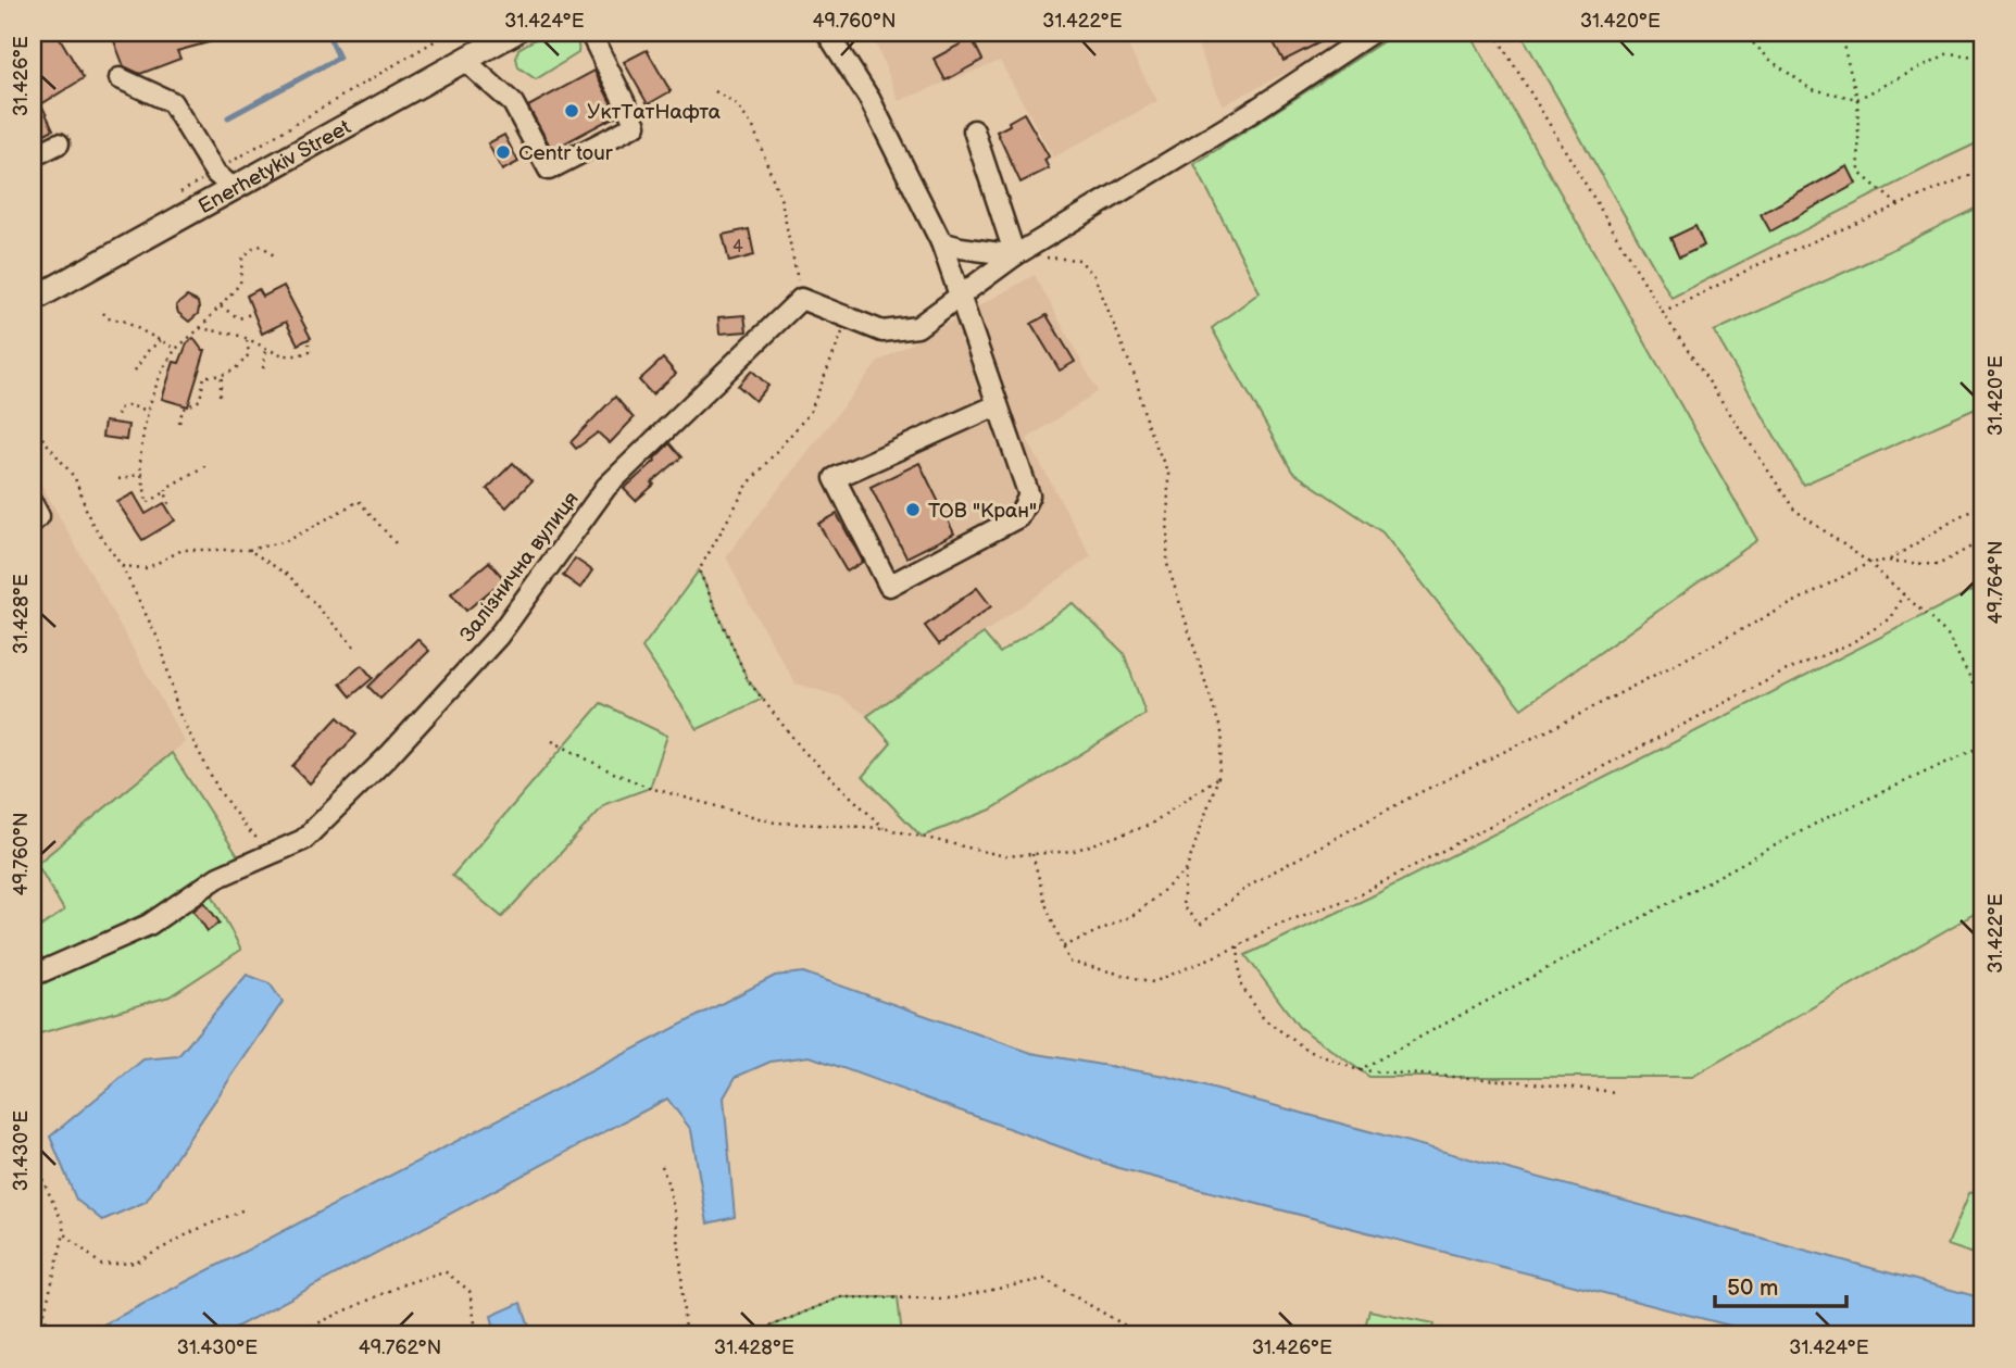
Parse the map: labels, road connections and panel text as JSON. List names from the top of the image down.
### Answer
{
  "streets": {
    "main road": ["Enerhetykiv Street"],
    "street": ["Залізнична вулиця"]
  },
  "places": ["УктТатНафта", "Centr tour", "ТОВ \"Кран\""],
  "house_numbers": ["4"],
  "scale_bar": "50 m",
  "coordinates": [
    "31.424°E",
    "49.760°N",
    "31.422°E",
    "31.420°E",
    "31.426°E",
    "49.764°N",
    "31.428°E",
    "31.430°E",
    "49.762°N"
  ]
}
